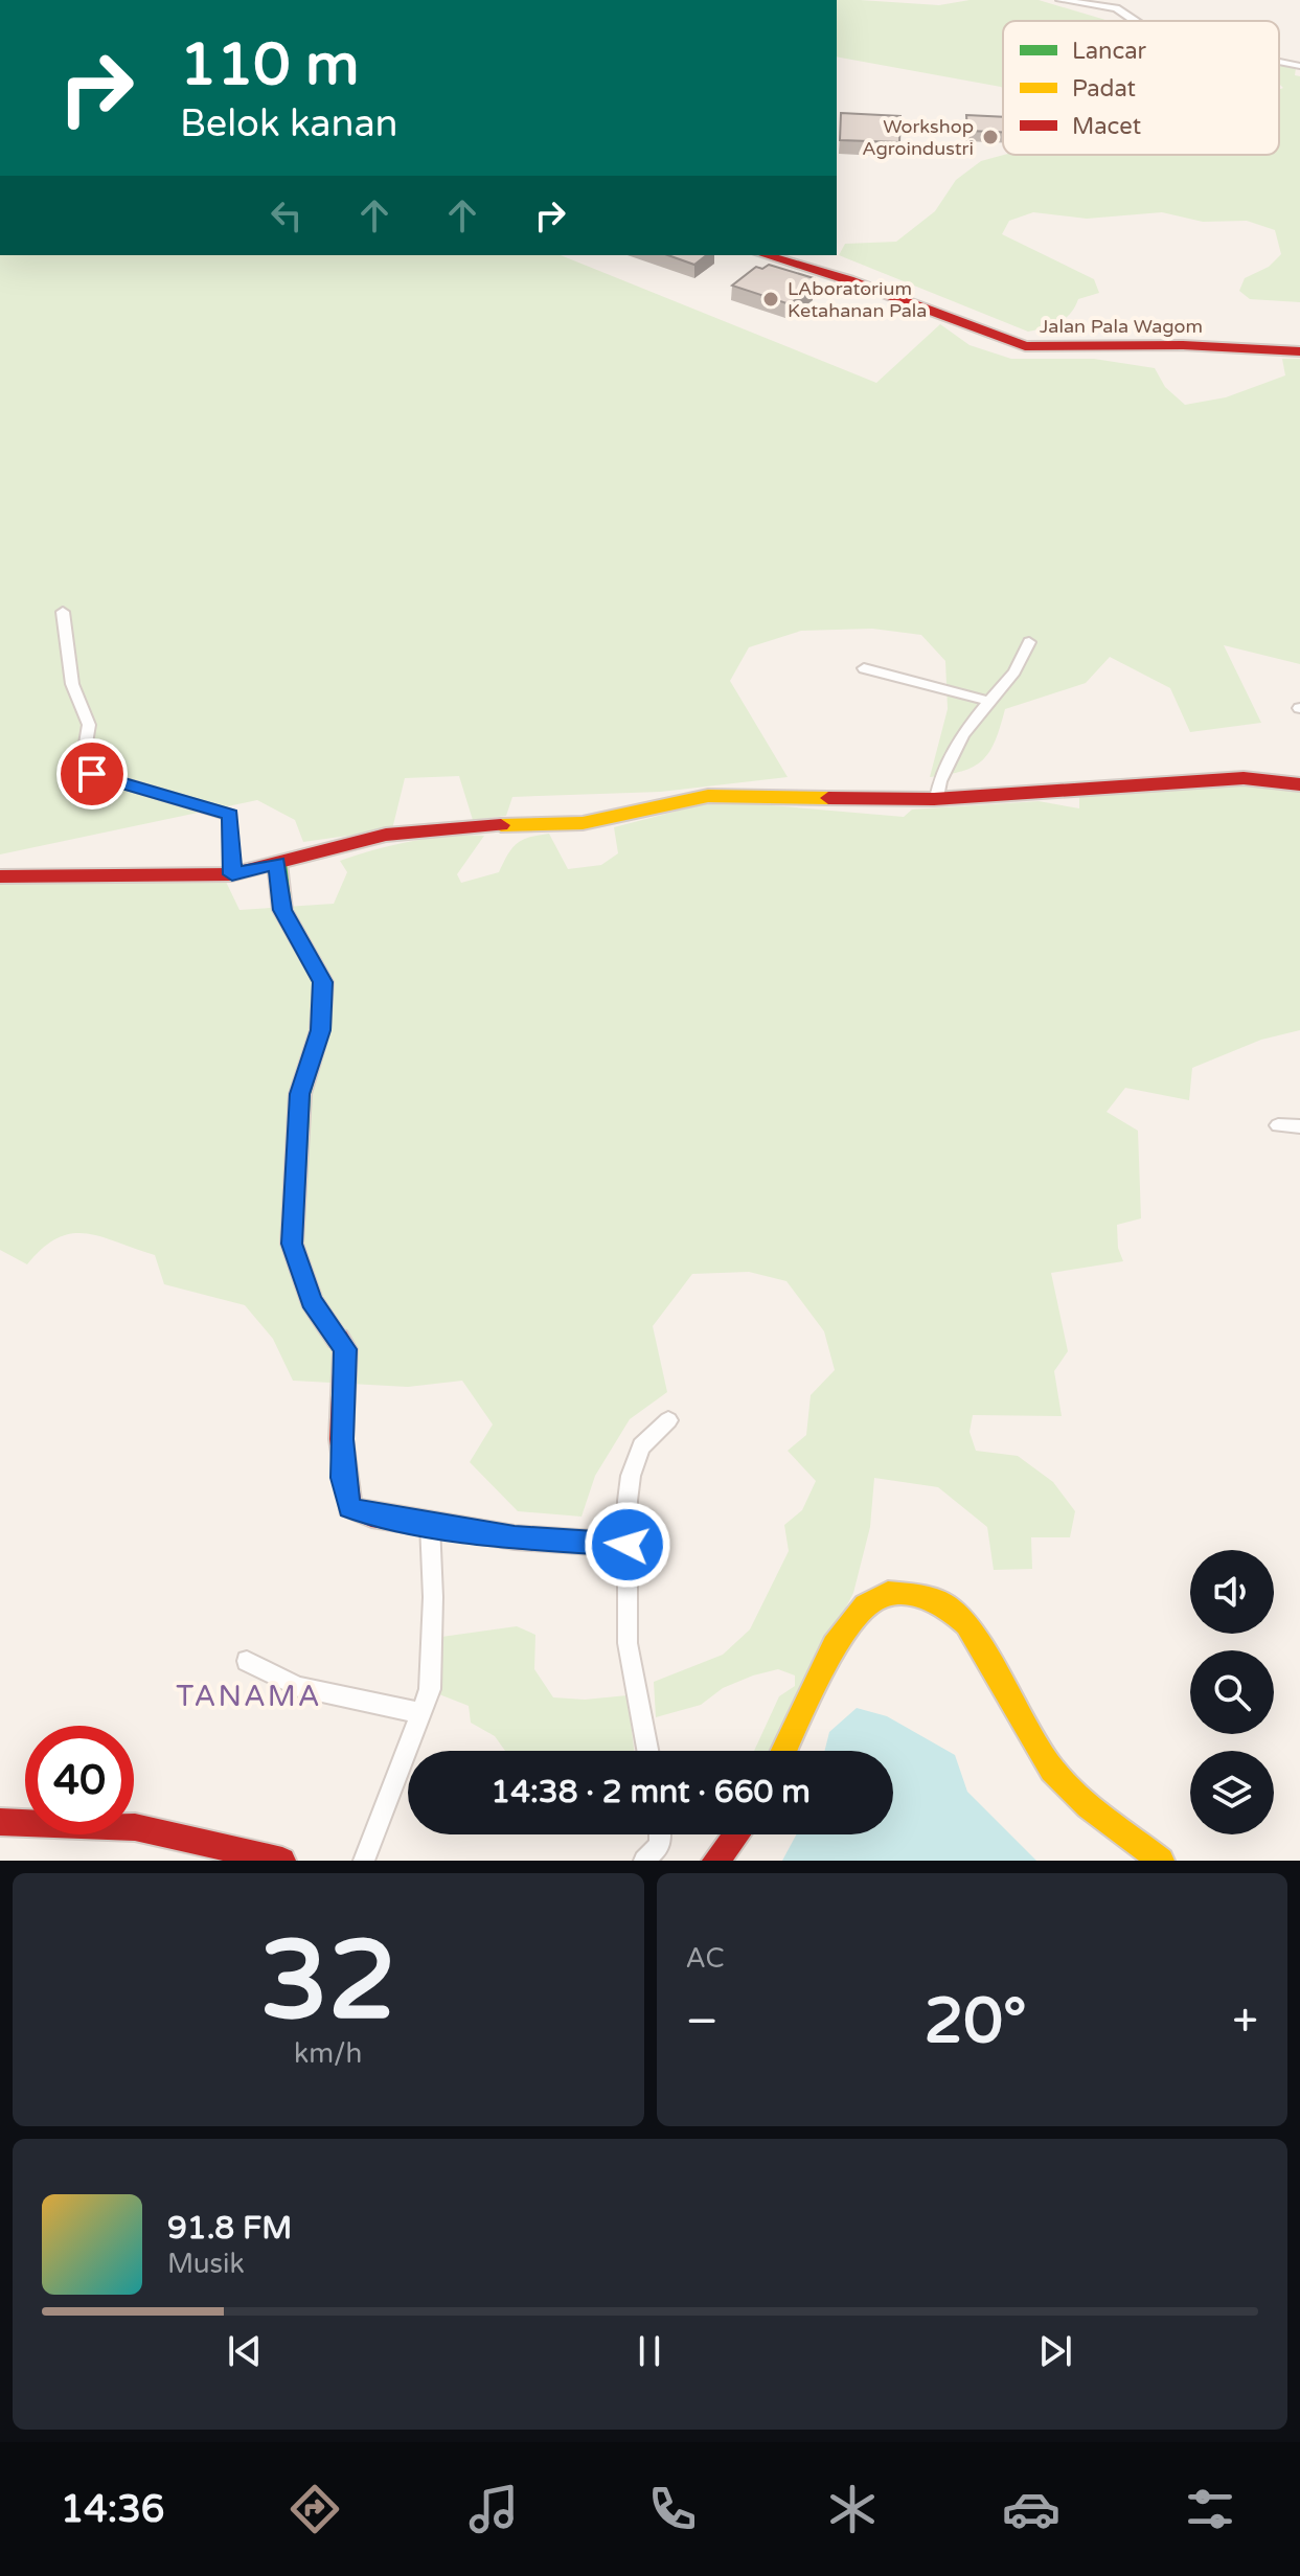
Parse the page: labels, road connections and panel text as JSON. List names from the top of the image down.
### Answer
{
  "streets": {
    "main road": ["Jalan Pala Wagom"]
  },
  "districts": ["TANAMA"],
  "places": ["Workshop Agroindustri", "LAboratorium Ketahanan Pala"],
  "legend": ["Lancar", "Padat", "Macet"],
  "page": {
    "turn": ["110 m", "Belok kanan"],
    "limit": "40",
    "trip": "14:38 · 2 mnt · 660 m",
    "tile": [
      ["32", "km/h"],
      "AC"
    ],
    "heat": ["−", "20°", "+"],
    "song": ["91.8 FM", "Musik"],
    "tabs": "14:36"
  }
}
